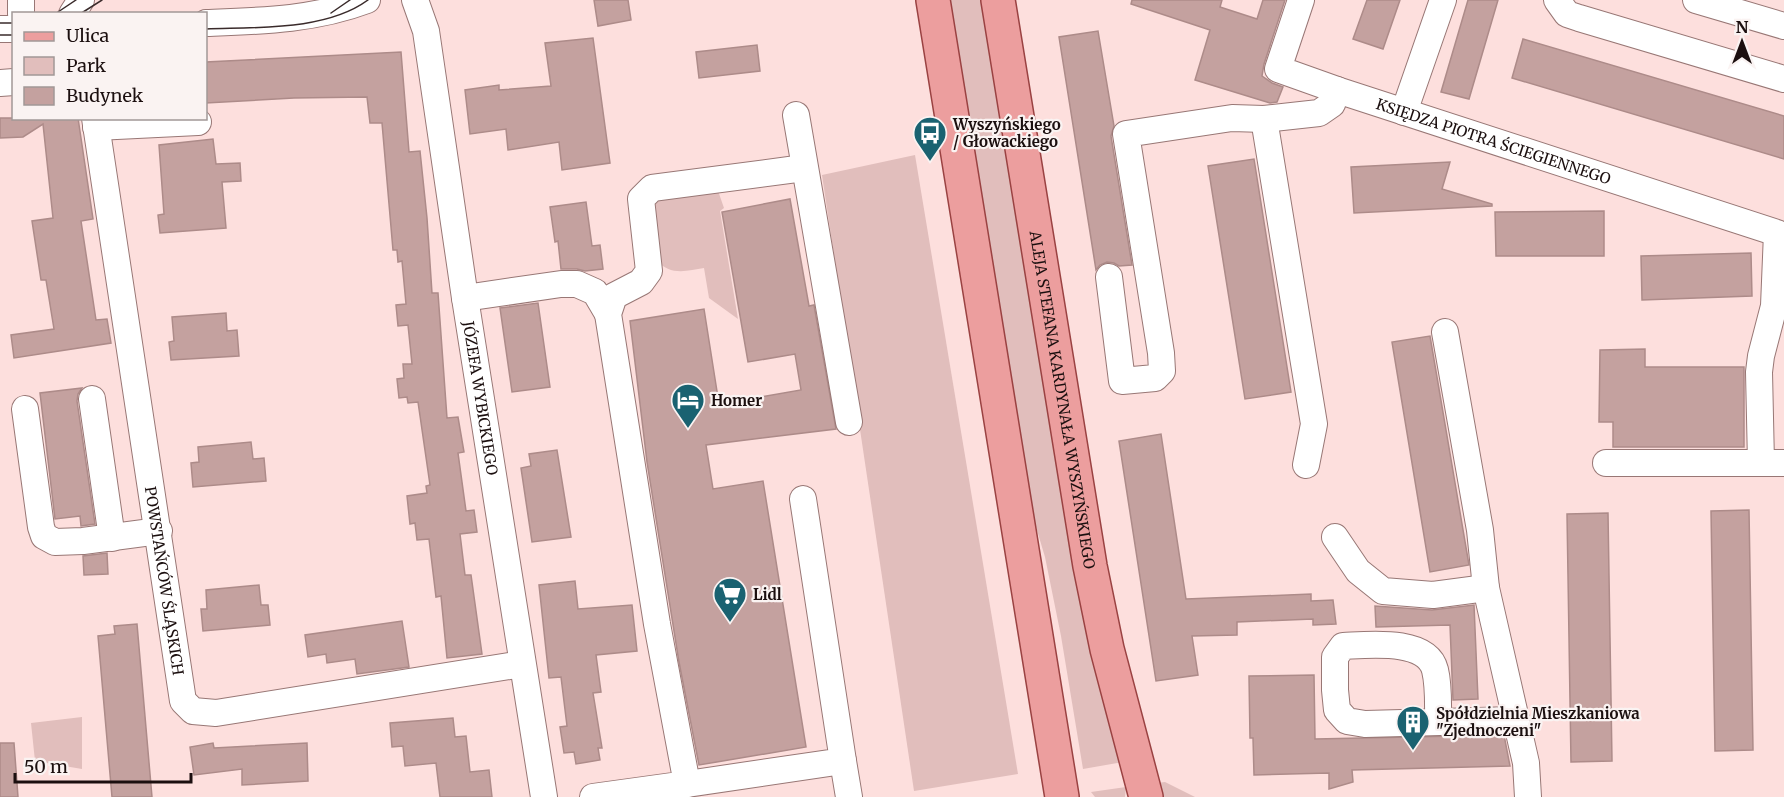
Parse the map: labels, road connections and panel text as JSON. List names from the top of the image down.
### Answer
{
  "streets": {
    "main road": ["ALEJA STEFANA KARDYNAŁA WYSZYŃSKIEGO"],
    "street": ["KSIĘDZA PIOTRA ŚCIEGIENNEGO", "JÓZEFA WYBICKIEGO", "POWSTAŃCÓW ŚLĄSKICH"]
  },
  "crossings": [
    ["JÓZEFA WYBICKIEGO", "POWSTAŃCÓW ŚLĄSKICH"]
  ],
  "places": {
    "bus stop": ["Wyszyńskiego / Głowackiego"],
    "hotel": ["Homer"],
    "supermarket": ["Lidl"],
    "building": ["Spółdzielnia Mieszkaniowa \"Zjednoczeni\""]
  },
  "legend": ["Ulica", "Park", "Budynek"],
  "scale_bar": "50 m",
  "north": "top"
}
